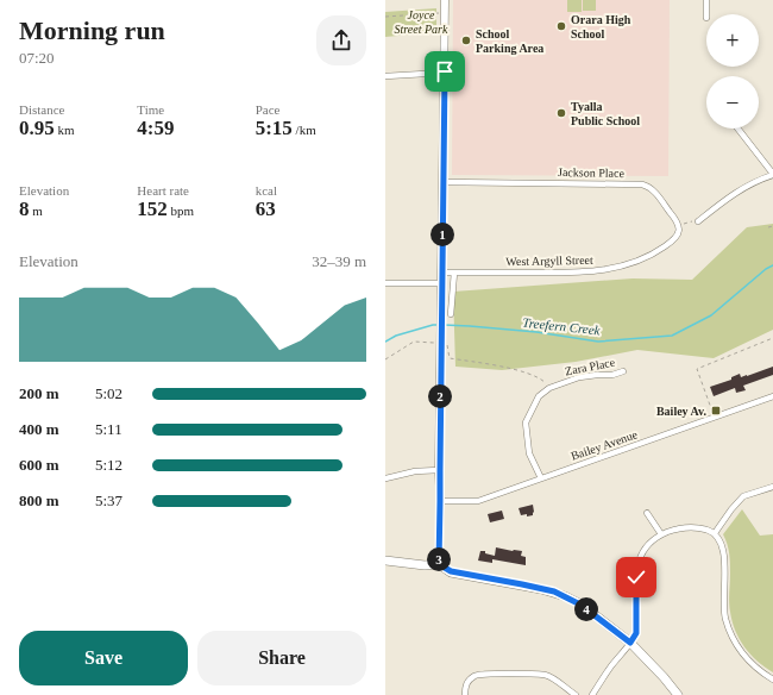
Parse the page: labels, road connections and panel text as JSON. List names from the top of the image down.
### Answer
{
  "streets": {
    "street": [
      "Jackson Place",
      "West Argyll Street",
      "Zara Place",
      "Bailey Avenue"
    ]
  },
  "crossings": [
    ["Jackson Place", "West Argyll Street"],
    ["Zara Place", "Bailey Avenue"]
  ],
  "water": ["Treefern Creek"],
  "parks": ["Joyce Street Park"],
  "places": {
    "other": ["Orara High School", "School Parking Area", "Tyalla Public School"],
    "transit": ["Bailey Av."]
  },
  "page": {
    "heading": ["Morning run", "07:20"],
    "map_buttons": ["+", "−"],
    "stats": [
      ["Distance", "0.95 km"],
      ["Time", "4:59"],
      ["Pace", "5:15 /km"],
      ["Elevation", "8 m"],
      ["Heart rate", "152 bpm"],
      ["kcal", "63"]
    ],
    "pins": [
      "1",
      "2",
      "3",
      "4"
    ],
    "chart": ["Elevation", "32–39 m"],
    "list": [
      {
        "name": "200 m",
        "note": "5:02"
      },
      {
        "name": "400 m",
        "note": "5:11"
      },
      {
        "name": "600 m",
        "note": "5:12"
      },
      {
        "name": "800 m",
        "note": "5:37"
      }
    ],
    "buttons": ["Save", "Share"]
  }
}
